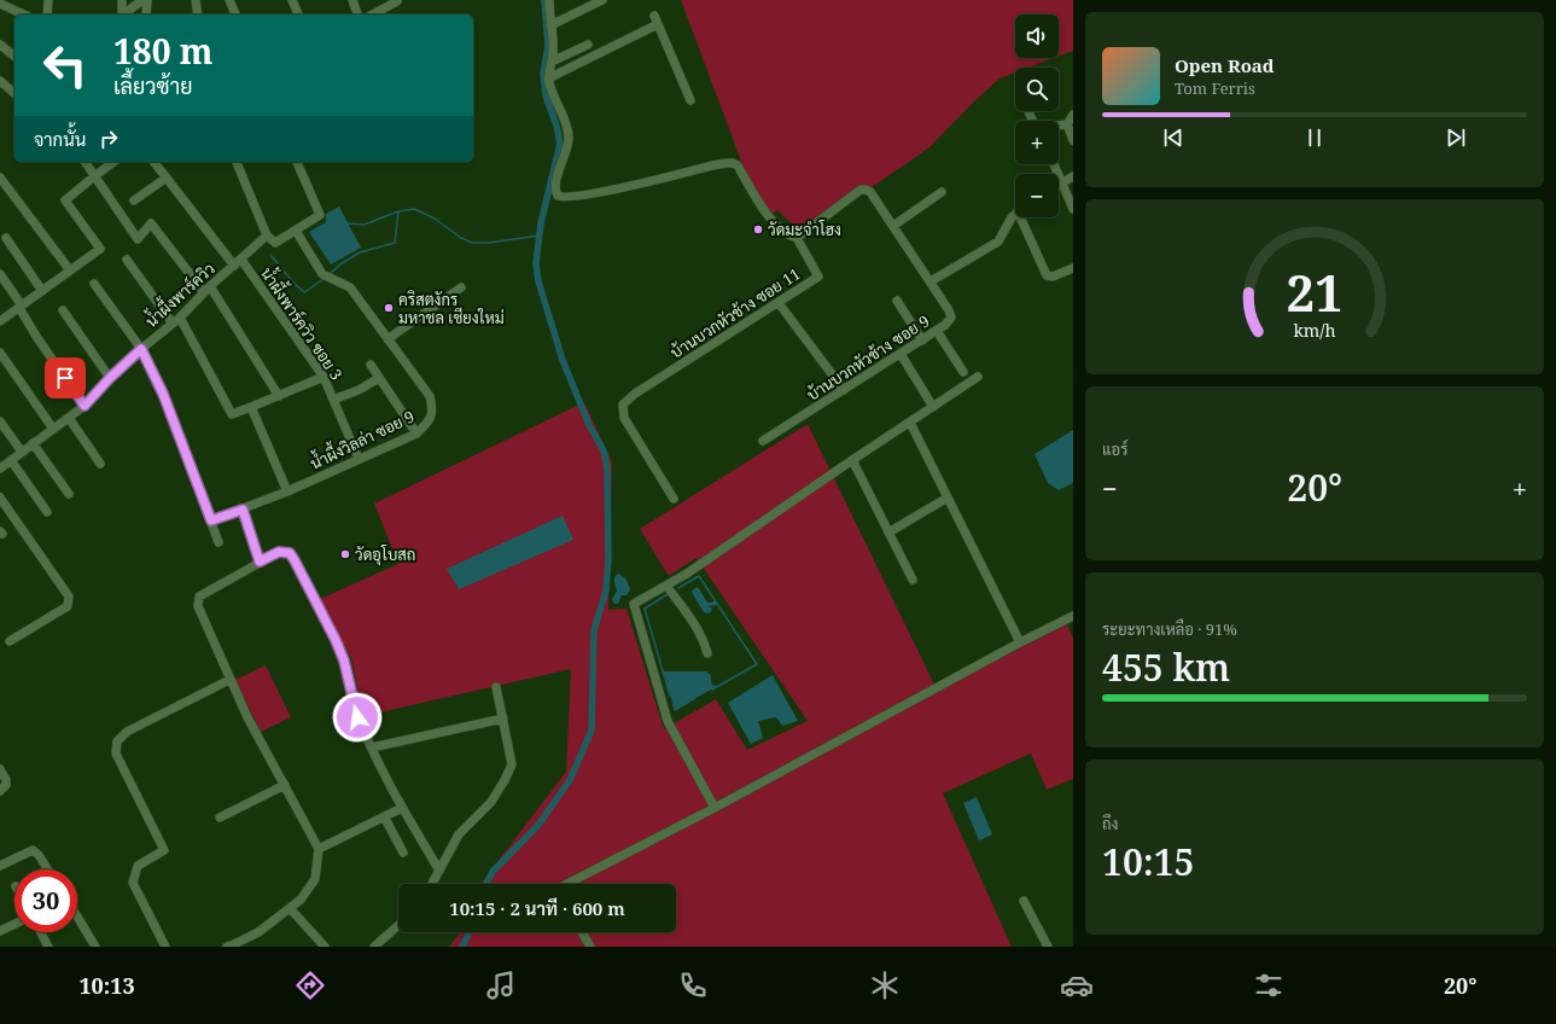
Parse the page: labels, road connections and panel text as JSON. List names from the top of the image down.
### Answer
{
  "streets": {
    "street": [
      "น้ำผึ้งพาร์ควิว",
      "บ้านบวกหัวช้าง ซอย 11",
      "น้ำผึ้งพาร์ควิว ซอย 3",
      "บ้านบวกหัวช้าง ซอย 9",
      "น้ำผึ้งวิลล่า ซอย 9"
    ]
  },
  "crossings": [
    ["น้ำผึ้งพาร์ควิว", "น้ำผึ้งพาร์ควิว ซอย 3"],
    ["น้ำผึ้งพาร์ควิว ซอย 3", "น้ำผึ้งวิลล่า ซอย 9"]
  ],
  "places": ["วัดมะจำโฮง", "คริสตงักร มหาชล เชียงใหม่", "วัดอุโบสถ"],
  "page": {
    "map_buttons": ["+", "−"],
    "turn": ["180 m", "เลี้ยวซ้าย"],
    "song": ["Open Road", "Tom Ferris"],
    "then": "จากนั้น",
    "tile": [
      "แอร์",
      ["ระยะทางเหลือ · 91%", "455 km"],
      ["ถึง", "10:15"]
    ],
    "heat": ["−", "20°", "+"],
    "limit": "30",
    "trip": "10:15 · 2 นาที · 600 m",
    "tabs": ["10:13", "20°"],
    "gauge": ["21", "km/h"]
  }
}
